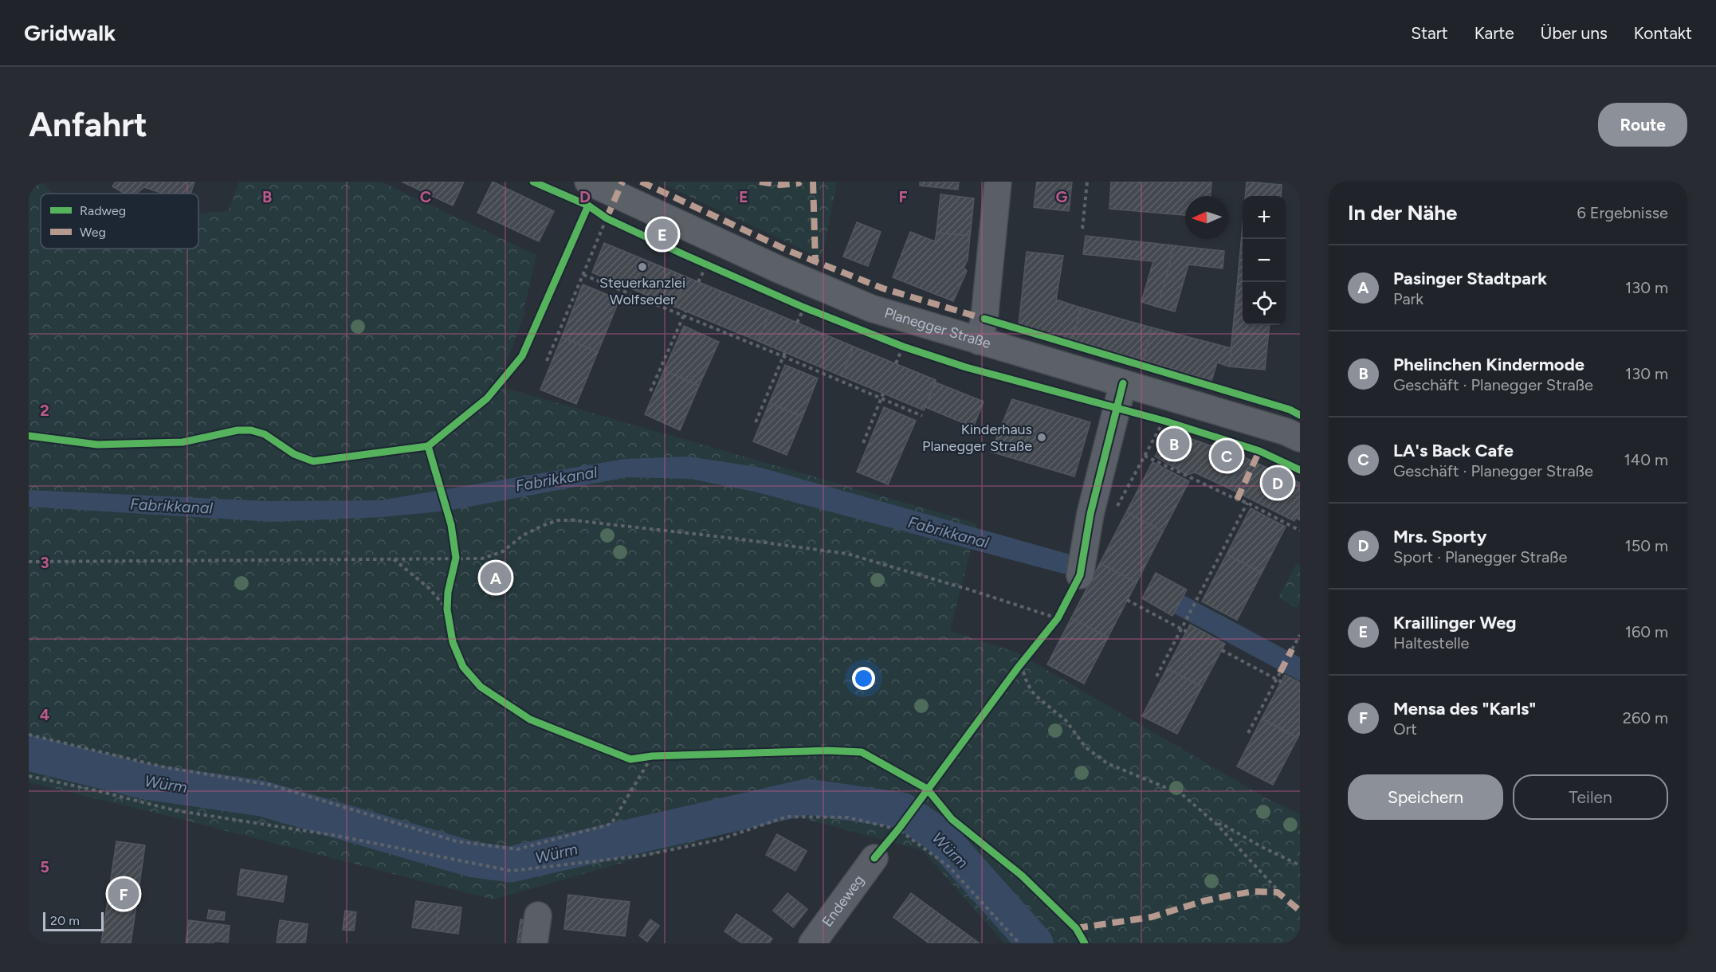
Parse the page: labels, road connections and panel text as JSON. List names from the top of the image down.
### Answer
{
  "streets": {
    "main road": ["Planegger Straße"],
    "street": ["Endeweg"]
  },
  "water": ["Fabrikkanal", "Würm"],
  "places": ["Steuerkanzlei Wolfseder", "Kinderhaus Planegger Straße"],
  "legend": ["Radweg", "Weg"],
  "scale_bar": "20 m",
  "north": "left",
  "page": {
    "header": "Gridwalk",
    "nav": [
      "Start",
      "Karte",
      "Über uns",
      "Kontakt"
    ],
    "buttons": [
      "Route",
      ["Speichern", "Teilen"]
    ],
    "title": "Anfahrt",
    "heading": ["In der Nähe", "6 Ergebnisse"],
    "map_buttons": ["+", "−"],
    "pins": [
      "E",
      "B",
      "C",
      "D",
      "A",
      "F"
    ],
    "list": [
      {
        "mark": "A",
        "name": "Pasinger Stadtpark",
        "note": "Park",
        "value": "130 m"
      },
      {
        "mark": "B",
        "name": "Phelinchen Kindermode",
        "note": "Geschäft · Planegger Straße",
        "value": "130 m"
      },
      {
        "mark": "C",
        "name": "LA's Back Cafe",
        "note": "Geschäft · Planegger Straße",
        "value": "140 m"
      },
      {
        "mark": "D",
        "name": "Mrs. Sporty",
        "note": "Sport · Planegger Straße",
        "value": "150 m"
      },
      {
        "mark": "E",
        "name": "Kraillinger Weg",
        "note": "Haltestelle",
        "value": "160 m"
      },
      {
        "mark": "F",
        "name": "Mensa des \"Karls\"",
        "note": "Ort",
        "value": "260 m"
      }
    ],
    "scale": "20 m"
  },
  "grid": {
    "columns": [
      "B",
      "C",
      "D",
      "E",
      "F",
      "G"
    ],
    "rows": [
      "2",
      "3",
      "4",
      "5"
    ]
  }
}
